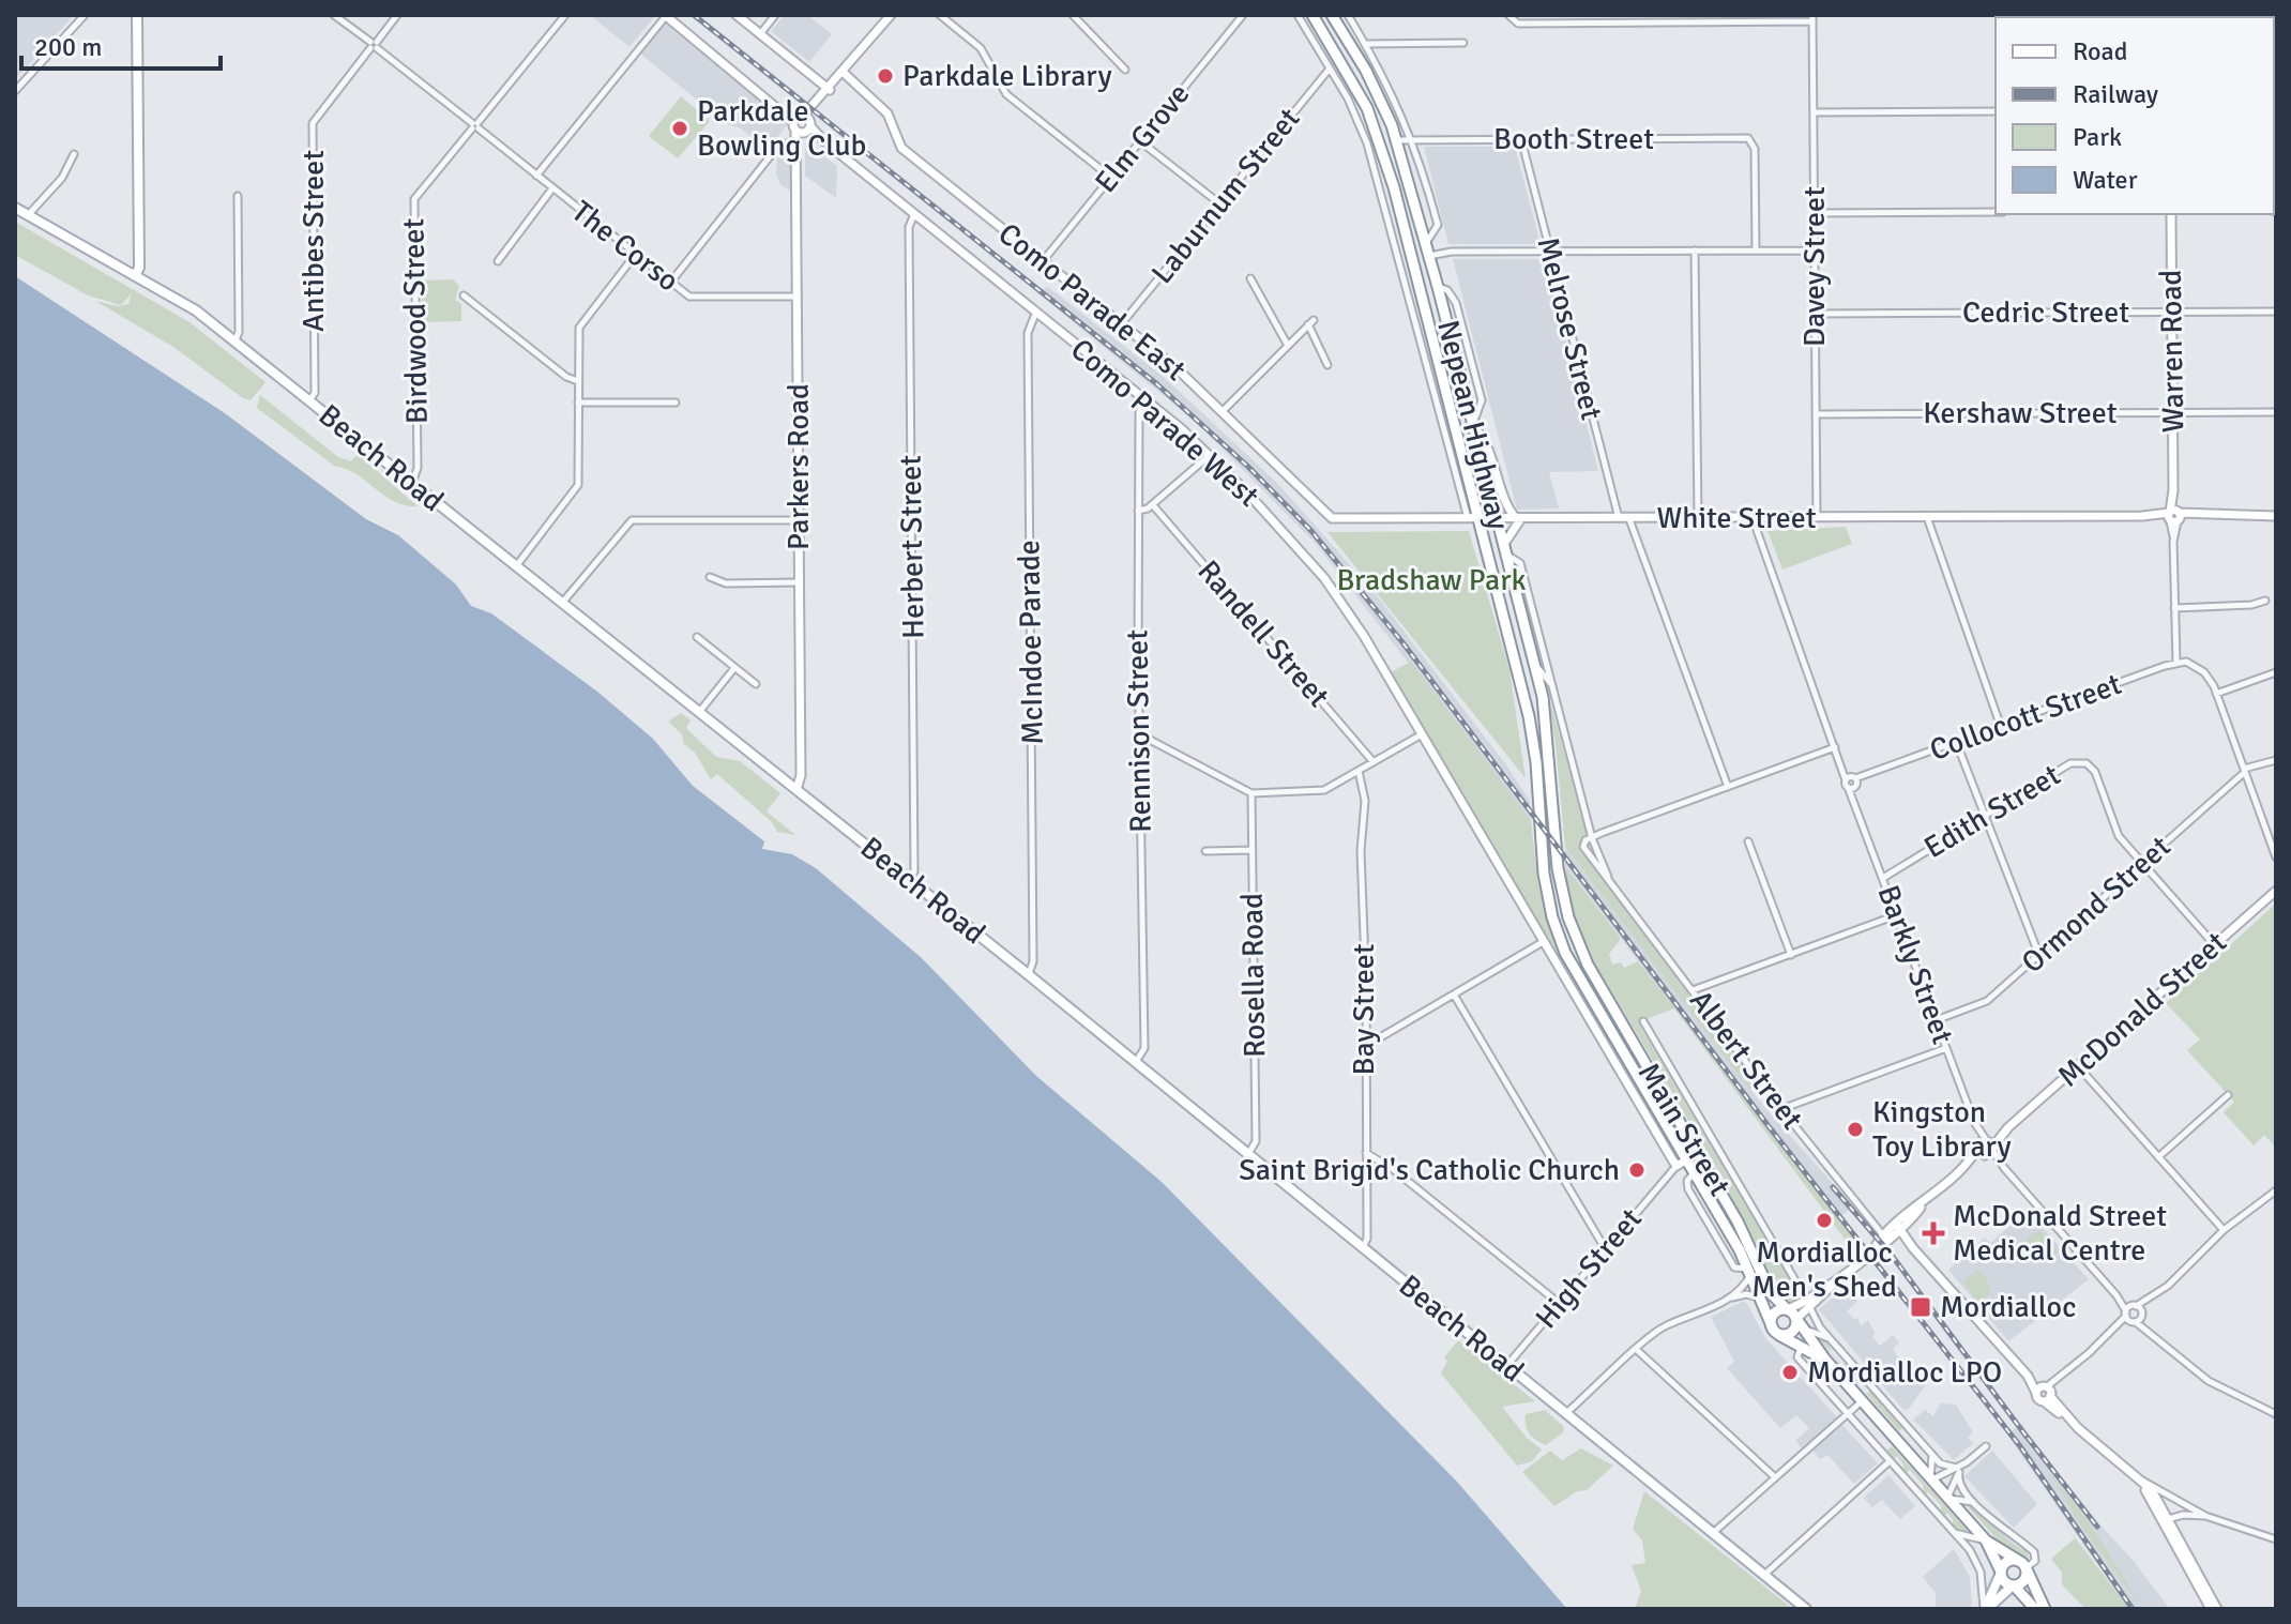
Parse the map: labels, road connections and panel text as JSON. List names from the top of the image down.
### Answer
{
  "streets": {
    "highway": ["Nepean Highway", "Main Street"],
    "main road": ["Beach Road"],
    "street": [
      "Elm Grove",
      "Booth Street",
      "Laburnum Street",
      "Antibes Street",
      "The Corso",
      "Davey Street",
      "Como Parade East",
      "Cedric Street",
      "Birdwood Street",
      "Melrose Street",
      "Warren Road",
      "Kershaw Street",
      "Como Parade West",
      "Parkers Road",
      "White Street",
      "Herbert Street",
      "Randell Street",
      "McIndoe Parade",
      "Collocott Street",
      "Rennison Street",
      "Edith Street",
      "Ormond Street",
      "Barkly Street",
      "Rosella Road",
      "Bay Street",
      "McDonald Street",
      "Albert Street",
      "High Street"
    ]
  },
  "crossings": [
    ["Elm Grove", "Como Parade East"],
    ["Booth Street", "Melrose Street"],
    ["Booth Street", "Nepean Highway"],
    ["Laburnum Street", "Como Parade East"],
    ["Antibes Street", "The Corso"],
    ["Antibes Street", "Beach Road"],
    ["The Corso", "Birdwood Street"],
    ["The Corso", "Parkers Road"],
    ["Davey Street", "Cedric Street"],
    ["Davey Street", "Kershaw Street"],
    ["Davey Street", "White Street"],
    ["Como Parade East", "White Street"],
    ["Cedric Street", "Warren Road"],
    ["Birdwood Street", "Beach Road"],
    ["Melrose Street", "White Street"],
    ["Warren Road", "Kershaw Street"],
    ["Warren Road", "White Street"],
    ["Warren Road", "Collocott Street"],
    ["Como Parade West", "Herbert Street"],
    ["Como Parade West", "McIndoe Parade"],
    ["Como Parade West", "Rennison Street"],
    ["Como Parade West", "Main Street"],
    ["Nepean Highway", "White Street"],
    ["Nepean Highway", "Main Street"],
    ["Beach Road", "Parkers Road"],
    ["Beach Road", "Herbert Street"],
    ["Beach Road", "McIndoe Parade"],
    ["Beach Road", "Rennison Street"],
    ["Beach Road", "Rosella Road"],
    ["Beach Road", "Bay Street"],
    ["Beach Road", "High Street"],
    ["White Street", "Barkly Street"],
    ["Collocott Street", "Barkly Street"],
    ["Edith Street", "Ormond Street"],
    ["Edith Street", "Barkly Street"],
    ["Edith Street", "McDonald Street"],
    ["Ormond Street", "Barkly Street"],
    ["Barkly Street", "McDonald Street"],
    ["McDonald Street", "Albert Street"],
    ["McDonald Street", "Main Street"],
    ["Main Street", "High Street"]
  ],
  "parks": ["Bradshaw Park"],
  "places": {
    "other": [
      "Parkdale Library",
      "Parkdale Bowling Club",
      "Kingston Toy Library",
      "Saint Brigid's Catholic Church",
      "Mordialloc Men's Shed",
      "Mordialloc LPO"
    ],
    "health": ["McDonald Street Medical Centre"],
    "transit": ["Mordialloc"]
  },
  "legend": [
    "Road",
    "Railway",
    "Park",
    "Water"
  ],
  "scale_bar": "200 m"
}
